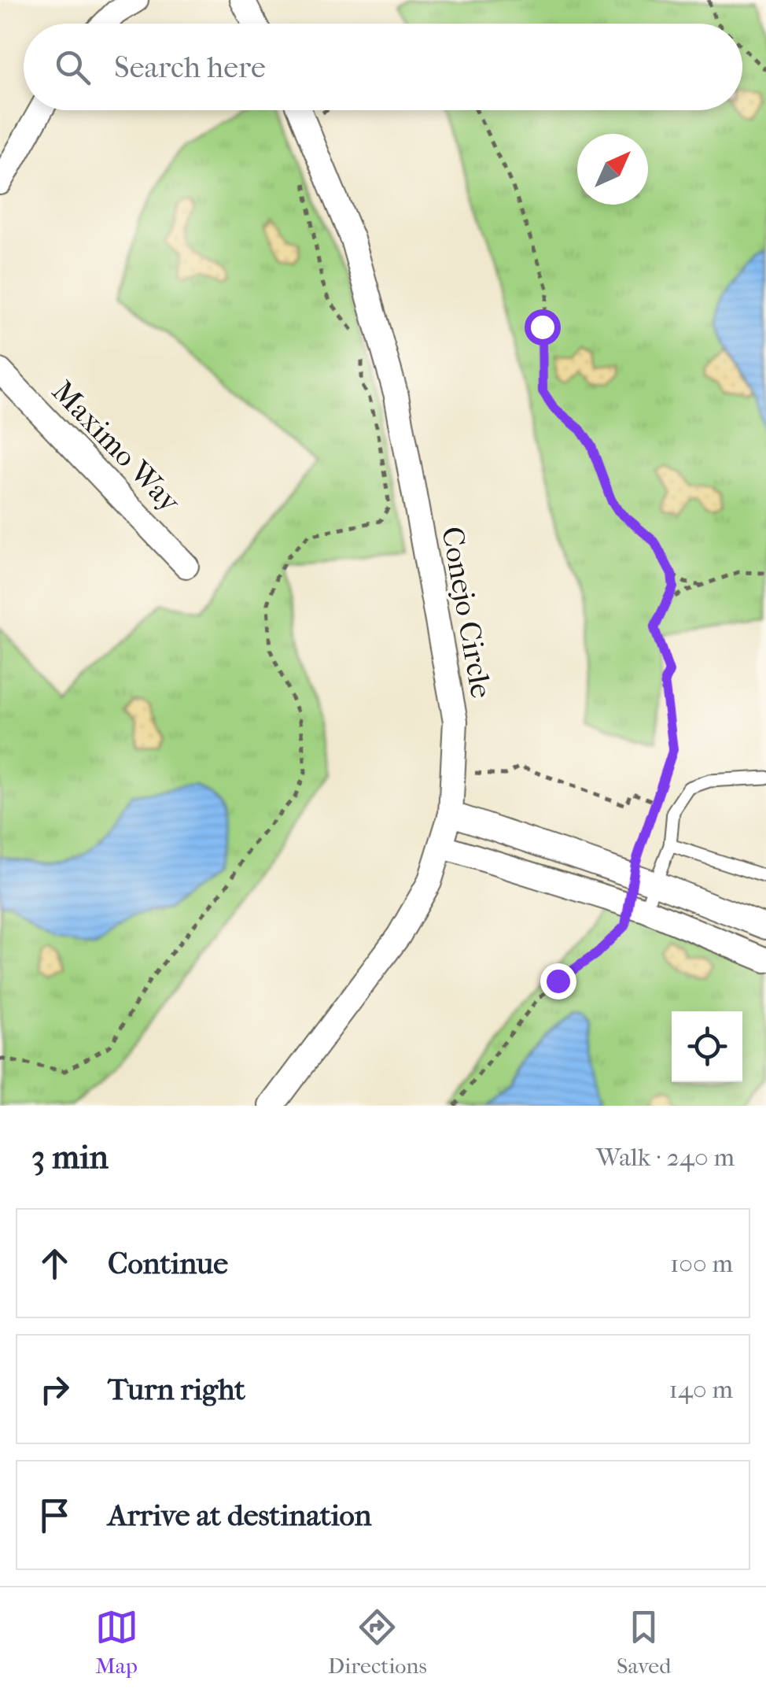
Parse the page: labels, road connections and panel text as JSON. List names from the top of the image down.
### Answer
{
  "streets": {
    "street": ["Maximo Way", "Conejo Circle"]
  },
  "north": "top right",
  "page": {
    "search": "Search here",
    "heading": ["3 min", "Walk · 240 m"],
    "list": [
      ["Continue", "100 m"],
      ["Turn right", "140 m"],
      "Arrive at destination"
    ],
    "nav": ["Map", "Directions", "Saved"]
  }
}
